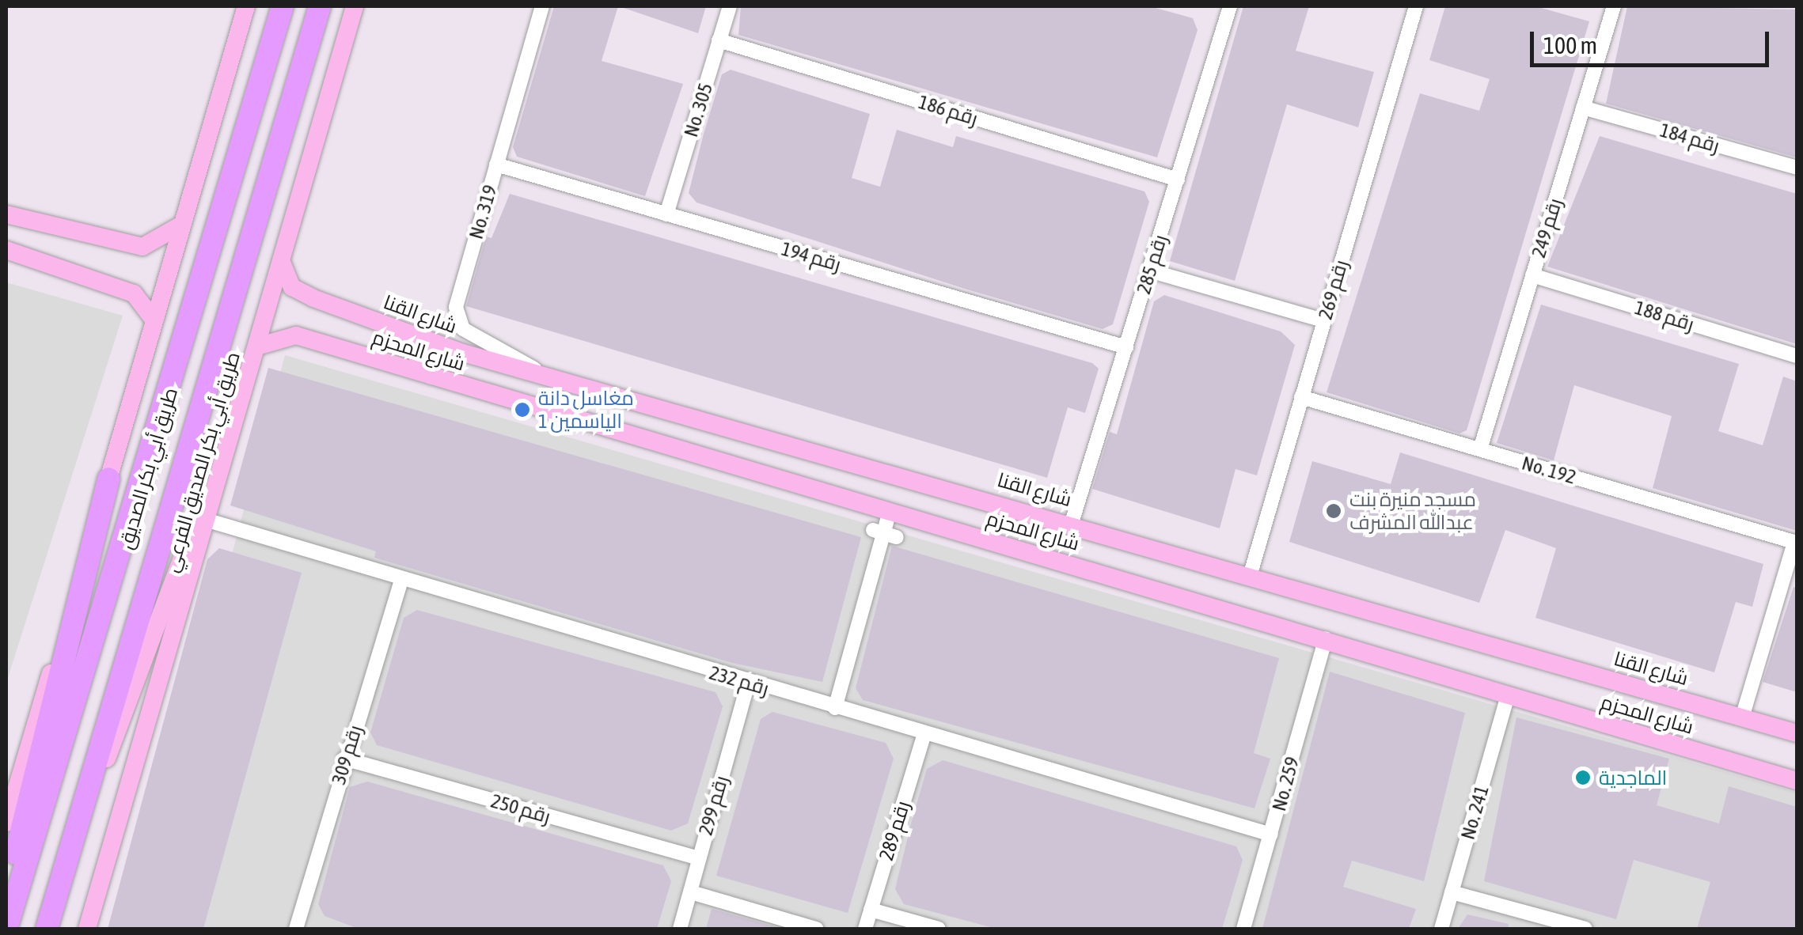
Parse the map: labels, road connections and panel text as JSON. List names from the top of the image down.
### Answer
{
  "streets": {
    "main road": ["طريق أبي بكر الصديق"],
    "street": [
      "No. 305",
      "رقم 186",
      "رقم 184",
      "No. 319",
      "رقم 249",
      "رقم 194",
      "رقم 285",
      "رقم 269",
      "شارع القنا",
      "رقم 188",
      "شارع المحزم",
      "طريق أبي بكر الصديق الفرعي",
      "No. 192",
      "رقم 232",
      "رقم 309",
      "No. 259",
      "رقم 299",
      "رقم 250",
      "No. 241",
      "رقم 289"
    ]
  },
  "crossings": [
    ["No. 305", "رقم 186"],
    ["No. 305", "رقم 194"],
    ["رقم 186", "رقم 285"],
    ["رقم 184", "رقم 249"],
    ["No. 319", "رقم 194"],
    ["No. 319", "شارع القنا"],
    ["رقم 249", "رقم 188"],
    ["رقم 249", "No. 192"],
    ["رقم 194", "رقم 285"],
    ["رقم 285", "شارع القنا"],
    ["رقم 269", "شارع القنا"],
    ["رقم 269", "No. 192"],
    ["شارع القنا", "طريق أبي بكر الصديق الفرعي"],
    ["شارع المحزم", "طريق أبي بكر الصديق الفرعي"],
    ["شارع المحزم", "No. 259"],
    ["شارع المحزم", "No. 241"],
    ["طريق أبي بكر الصديق الفرعي", "رقم 232"],
    ["رقم 232", "رقم 309"],
    ["رقم 232", "No. 259"],
    ["رقم 232", "رقم 299"],
    ["رقم 232", "رقم 289"],
    ["رقم 309", "رقم 250"],
    ["رقم 299", "رقم 250"]
  ],
  "places": ["مغاسل دانة الياسمين 1", "مسجد منيرة بنت عبدالله المشرف", "الماجدية"],
  "scale_bar": "100 m"
}
